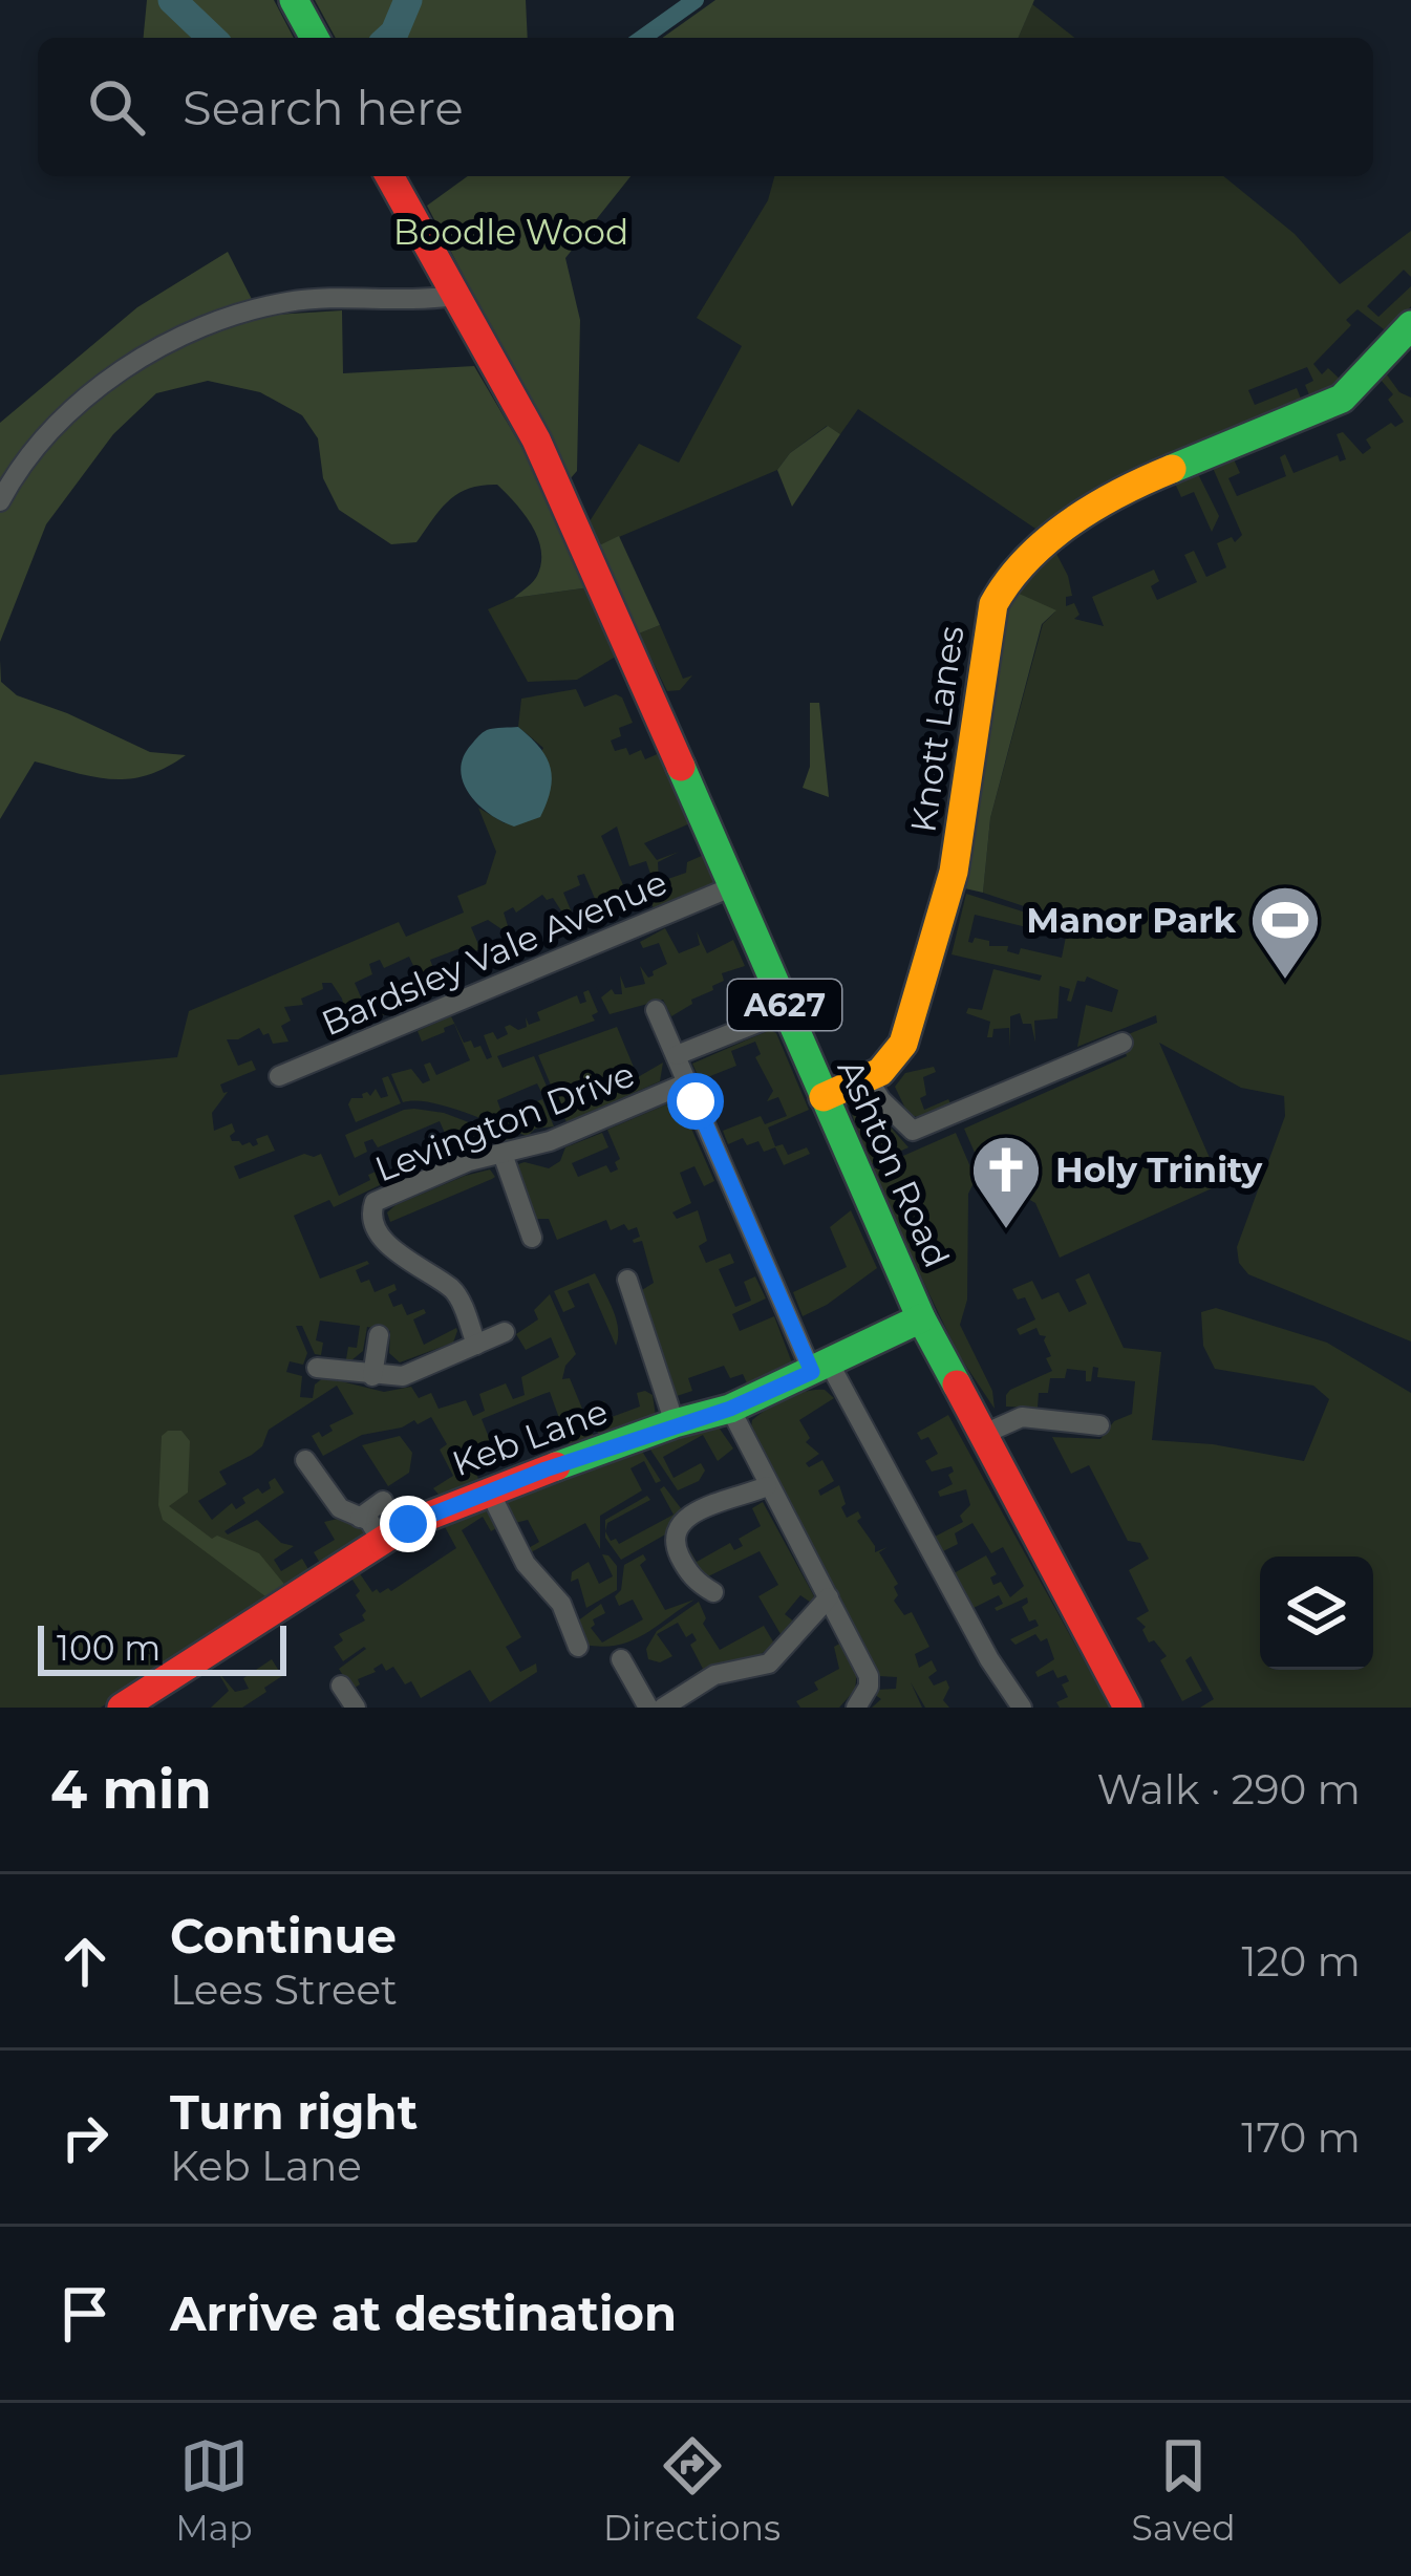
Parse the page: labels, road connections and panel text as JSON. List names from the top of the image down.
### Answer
{
  "streets": {
    "main road": [
      "Knott Lanes",
      "A627",
      "Ashton Road",
      "Keb Lane"
    ],
    "street": ["Bardsley Vale Avenue", "Levington Drive"]
  },
  "crossings": [
    ["Bardsley Vale Avenue", "Ashton Road"],
    ["A627", "Ashton Road"],
    ["Ashton Road", "Keb Lane"]
  ],
  "parks": ["Boodle Wood"],
  "places": {
    "sports": ["Manor Park"],
    "church": ["Holy Trinity"]
  },
  "scale_bar": "100 m",
  "page": {
    "search": "Search here",
    "scale": "100 m",
    "heading": ["4 min", "Walk · 290 m"],
    "list": [
      ["Continue", "Lees Street", "120 m"],
      ["Turn right", "Keb Lane", "170 m"],
      "Arrive at destination"
    ],
    "nav": ["Map", "Directions", "Saved"]
  }
}
